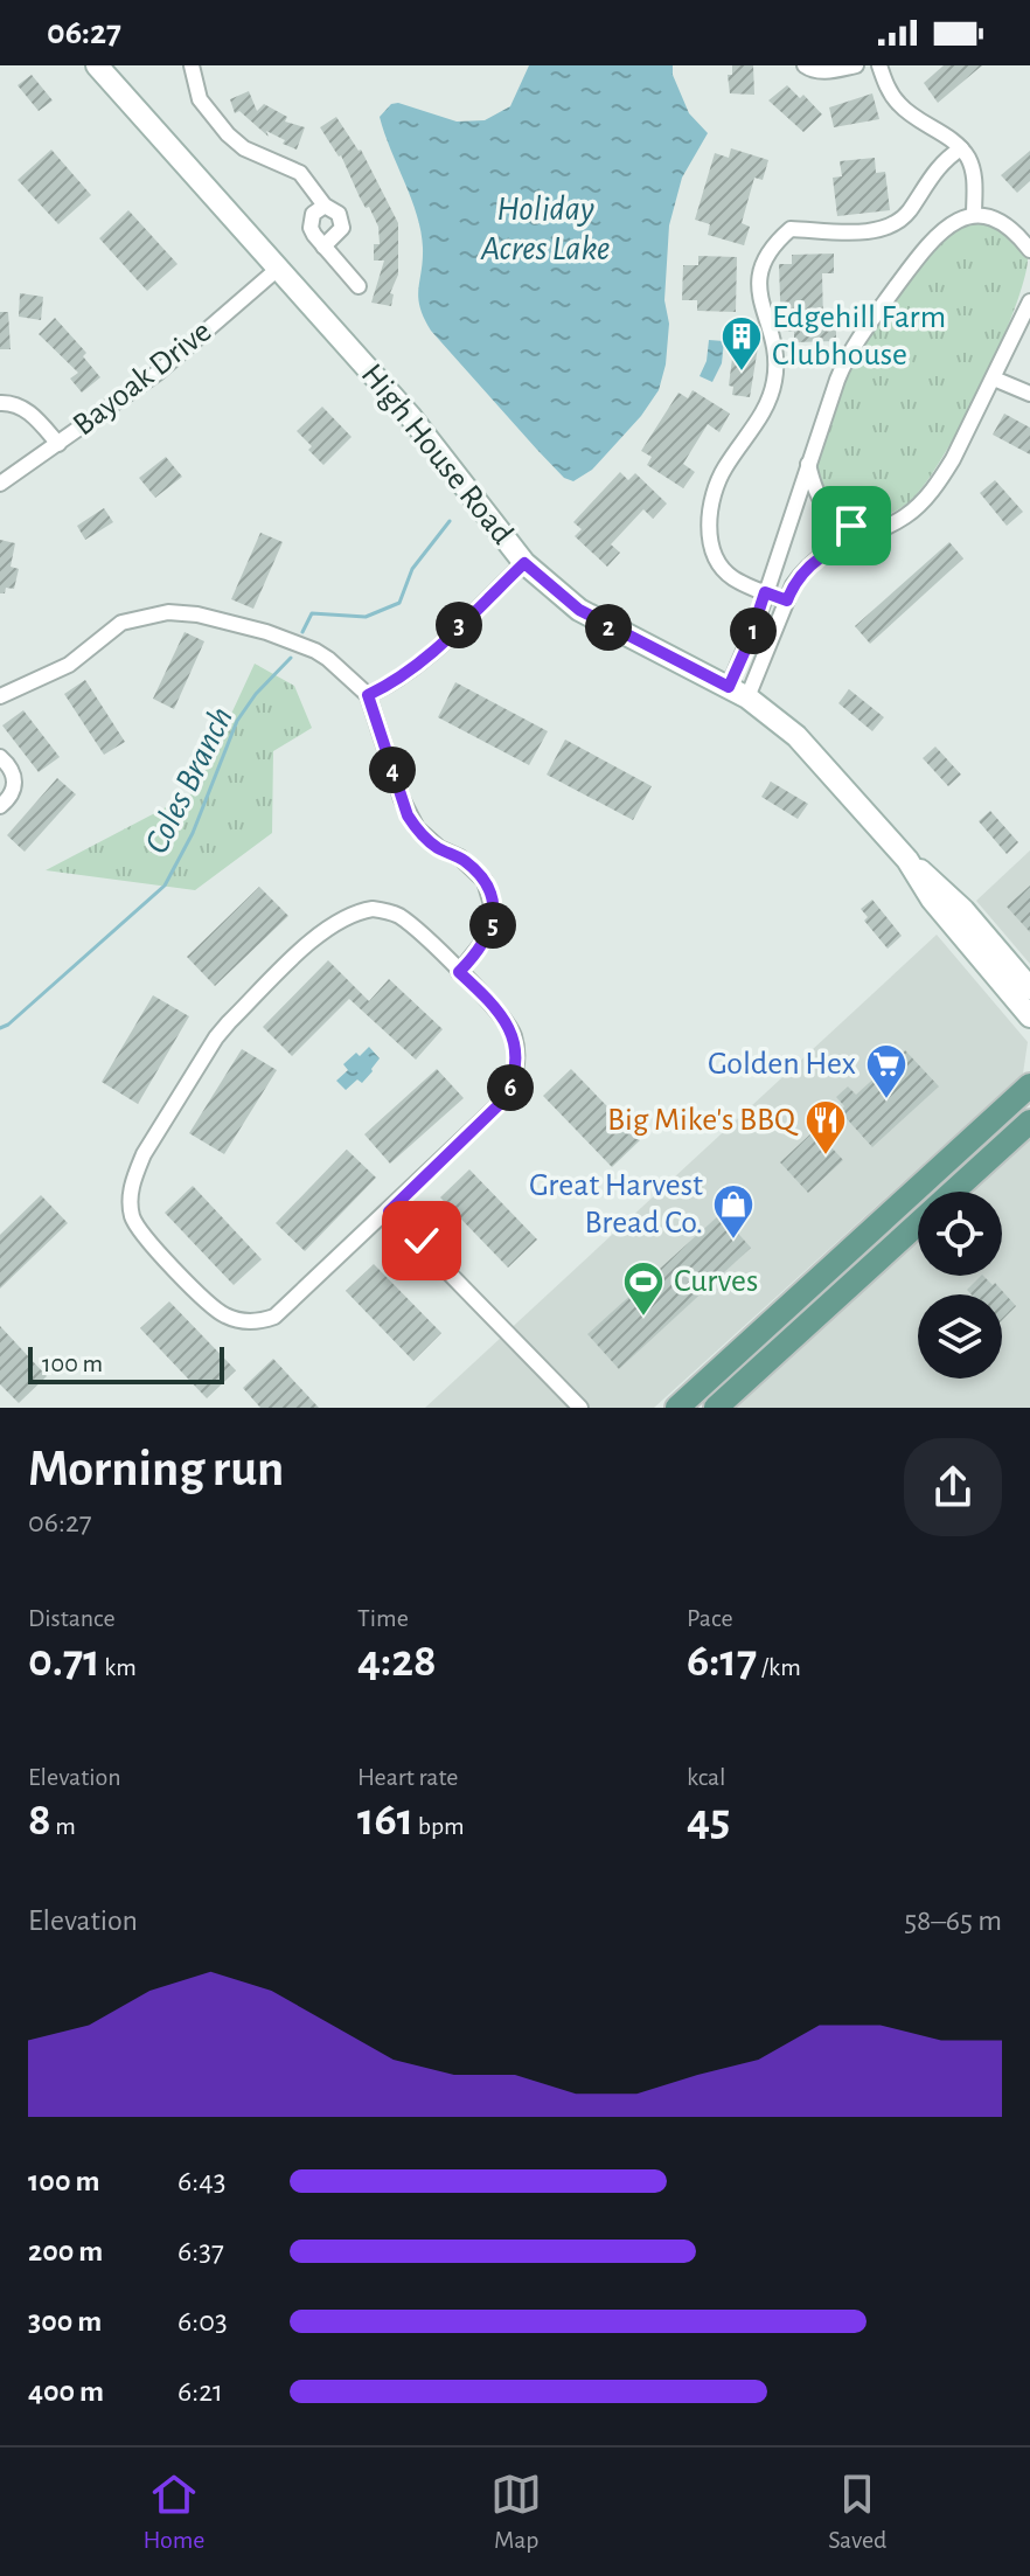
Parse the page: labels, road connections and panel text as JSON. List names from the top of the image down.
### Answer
{
  "streets": {
    "main road": ["High House Road"],
    "street": ["Bayoak Drive"]
  },
  "crossings": [
    ["Bayoak Drive", "High House Road"]
  ],
  "water": ["Holiday Acres Lake", "Coles Branch"],
  "places": {
    "building": ["Edgehill Farm Clubhouse"],
    "supermarket": ["Golden Hex"],
    "restaurant": ["Big Mike's BBQ"],
    "shop": ["Great Harvest Bread Co."],
    "sports": ["Curves"]
  },
  "scale_bar": "100 m",
  "page": {
    "status": "06:27",
    "pins": [
      "3",
      "2",
      "1",
      "4",
      "5",
      "6"
    ],
    "scale": "100 m",
    "heading": ["Morning run", "06:27"],
    "stats": [
      ["Distance", "0.71 km"],
      ["Time", "4:28"],
      ["Pace", "6:17 /km"],
      ["Elevation", "8 m"],
      ["Heart rate", "161 bpm"],
      ["kcal", "45"]
    ],
    "chart": ["Elevation", "58–65 m"],
    "list": [
      {
        "name": "100 m",
        "note": "6:43"
      },
      {
        "name": "200 m",
        "note": "6:37"
      },
      {
        "name": "300 m",
        "note": "6:03"
      },
      {
        "name": "400 m",
        "note": "6:21"
      }
    ],
    "tabs": ["Home", "Map", "Saved"]
  }
}
